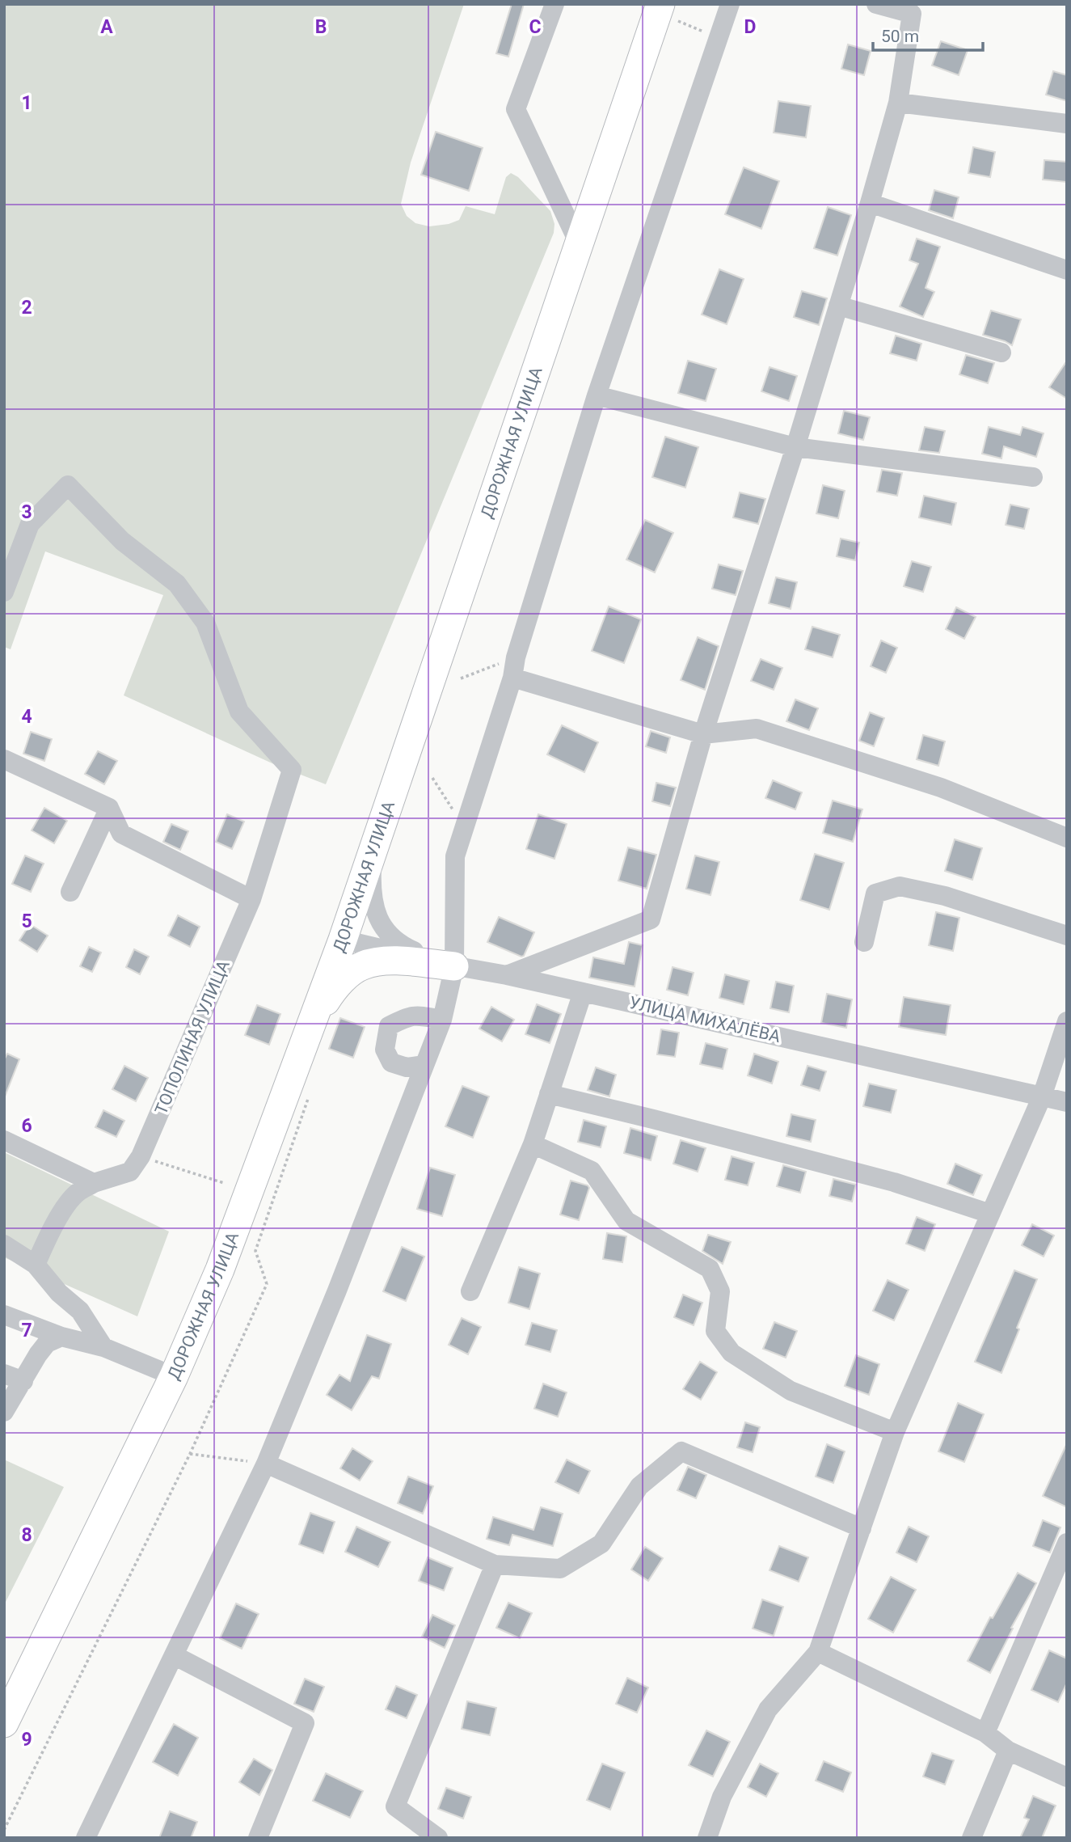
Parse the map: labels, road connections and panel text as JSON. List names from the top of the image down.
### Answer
{
  "streets": {
    "highway": ["ДОРОЖНАЯ УЛИЦА"],
    "street": ["УЛИЦА МИХАЛЁВА", "ТОПОЛИНАЯ УЛИЦА"]
  },
  "crossings": [
    ["ДОРОЖНАЯ УЛИЦА", "УЛИЦА МИХАЛЁВА"]
  ],
  "scale_bar": "50 m",
  "grid": {
    "columns": [
      "A",
      "B",
      "C",
      "D"
    ],
    "rows": [
      "1",
      "2",
      "3",
      "4",
      "5",
      "6",
      "7",
      "8",
      "9"
    ]
  }
}
